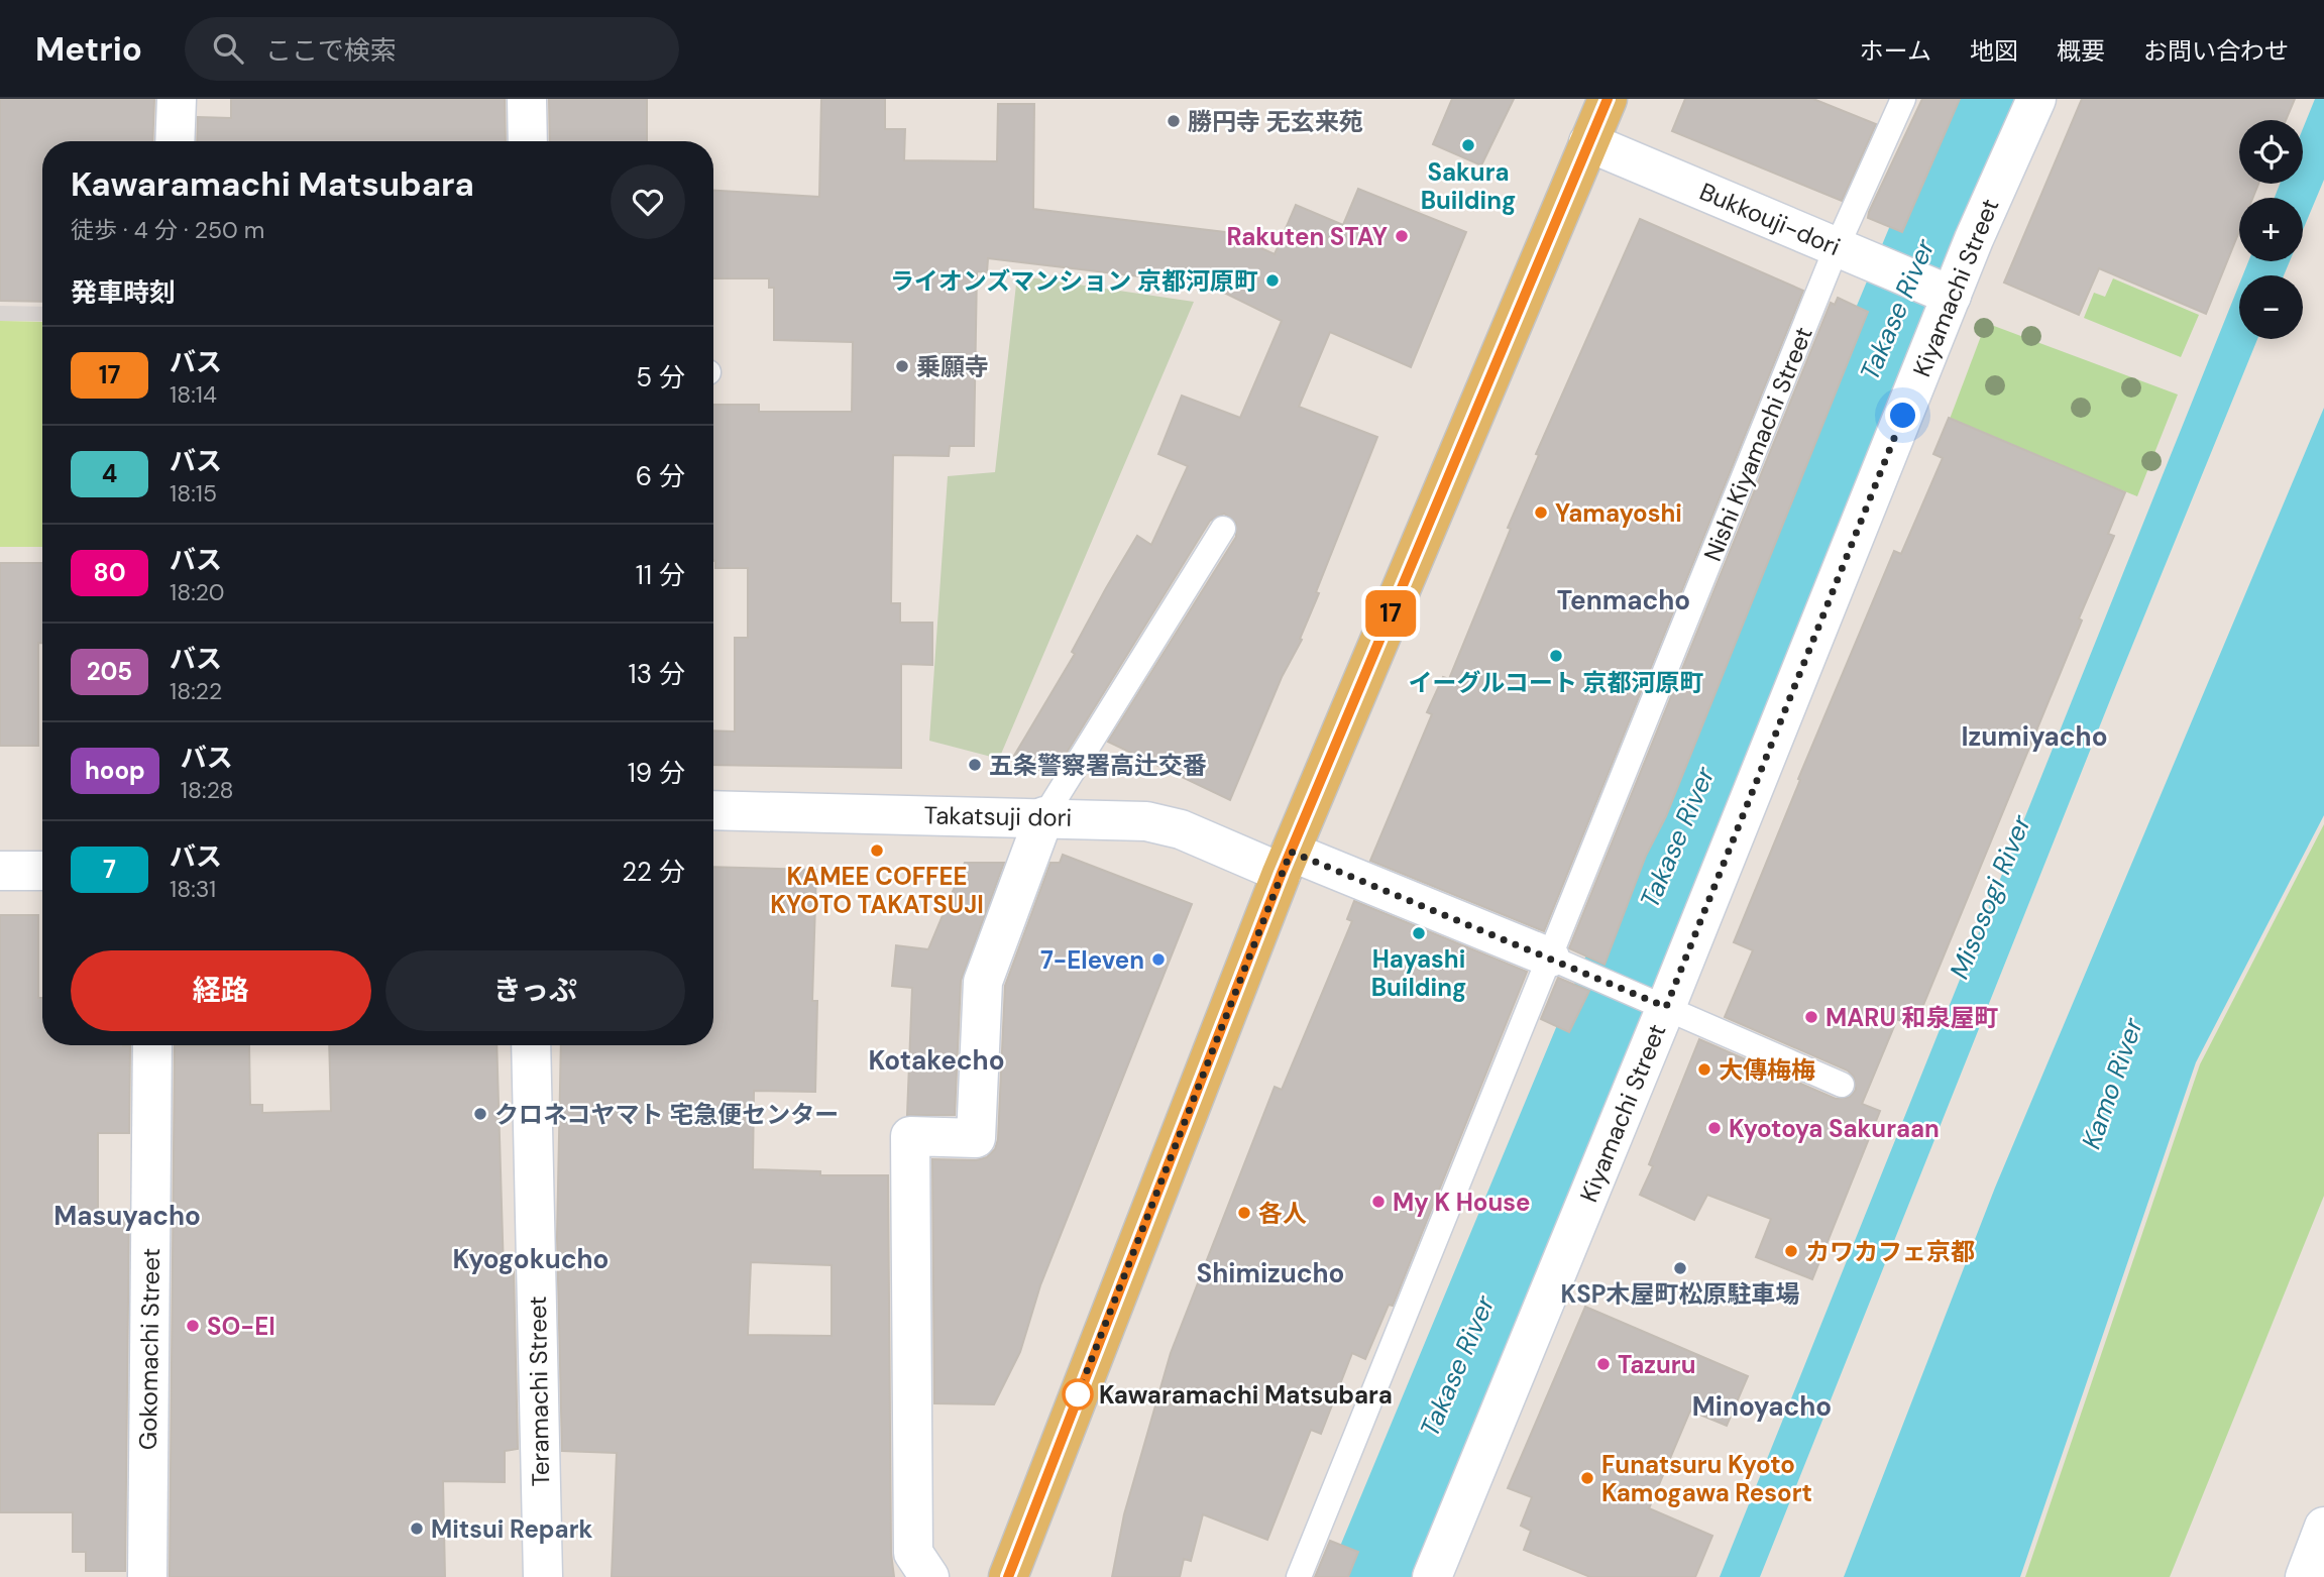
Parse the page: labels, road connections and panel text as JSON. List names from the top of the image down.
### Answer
{
  "streets": {
    "street": [
      "Bukkouji-dori",
      "Kiyamachi Street",
      "Takatsuji dori",
      "Gokomachi Street",
      "Teramachi Street"
    ],
    "lane": ["Nishi Kiyamachi Street"]
  },
  "crossings": [
    ["Bukkouji-dori", "Kiyamachi Street"],
    ["Bukkouji-dori", "Nishi Kiyamachi Street"],
    ["Nishi Kiyamachi Street", "Takatsuji dori"]
  ],
  "districts": [
    "Tenmacho",
    "Izumiyacho",
    "Kotakecho",
    "Masuyacho",
    "Kyogokucho",
    "Shimizucho",
    "Minoyacho"
  ],
  "water": ["Takase River", "Misosogi River", "Kamo River"],
  "places": [
    "勝円寺 无玄来苑",
    "Sakura Building",
    "Rakuten STAY",
    "ライオンズマンション 京都河原町",
    "乗願寺",
    "Yamayoshi",
    "イーグルコート 京都河原町",
    "五条警察署高辻交番",
    "KAMEE COFFEE KYOTO TAKATSUJI",
    "Hayashi Building",
    "7-Eleven",
    "MARU 和泉屋町",
    "大傳梅梅",
    "クロネコヤマト 宅急便センター",
    "Kyotoya Sakuraan",
    "My K House",
    "各人",
    "カワカフェ京都",
    "KSP木屋町松原駐車場",
    "SO-EI",
    "Tazuru",
    "Kawaramachi Matsubara",
    "Funatsuru Kyoto Kamogawa Resort",
    "Mitsui Repark"
  ],
  "lines": ["bus line 17"],
  "page": {
    "header": "Metrio",
    "search": "ここで検索",
    "nav": [
      "ホーム",
      "地図",
      "概要",
      "お問い合わせ"
    ],
    "on_map": "17",
    "map_buttons": ["+", "−"],
    "heading": [
      ["Kawaramachi Matsubara", "徒歩 · 4 分 · 250 m"],
      "発車時刻"
    ],
    "list": [
      {
        "mark": "17",
        "name": "バス",
        "note": "18:14",
        "value": "5 分"
      },
      {
        "mark": "4",
        "name": "バス",
        "note": "18:15",
        "value": "6 分"
      },
      {
        "mark": "80",
        "name": "バス",
        "note": "18:20",
        "value": "11 分"
      },
      {
        "mark": "205",
        "name": "バス",
        "note": "18:22",
        "value": "13 分"
      },
      {
        "mark": "hoop",
        "name": "バス",
        "note": "18:28",
        "value": "19 分"
      },
      {
        "mark": "7",
        "name": "バス",
        "note": "18:31",
        "value": "22 分"
      }
    ],
    "buttons": ["経路", "きっぷ"]
  }
}
